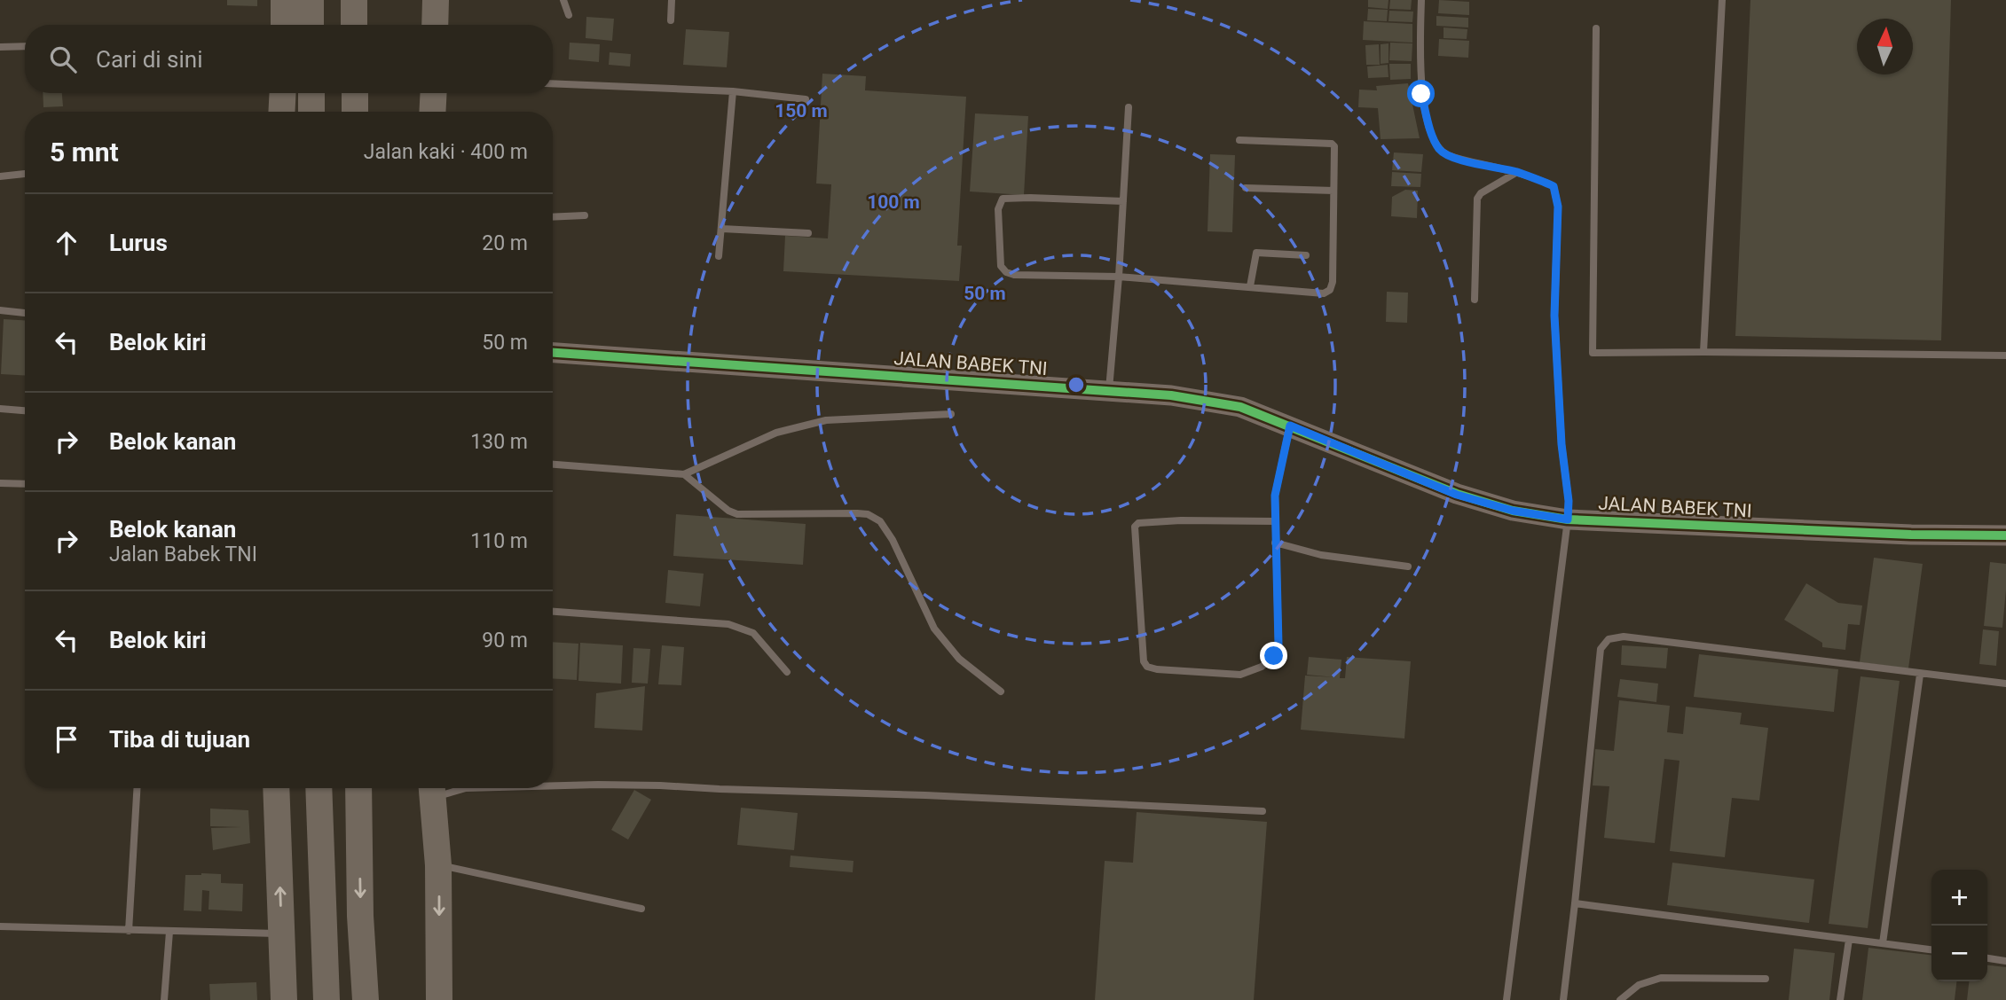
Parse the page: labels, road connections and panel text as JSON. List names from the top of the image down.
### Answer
{
  "streets": {
    "street": ["JALAN BABEK TNI"]
  },
  "north": "top",
  "page": {
    "search": "Cari di sini",
    "heading": ["5 mnt", "Jalan kaki · 400 m"],
    "list": [
      ["Lurus", "20 m"],
      ["Belok kiri", "50 m"],
      ["Belok kanan", "130 m"],
      ["Belok kanan", "Jalan Babek TNI", "110 m"],
      ["Belok kiri", "90 m"],
      "Tiba di tujuan"
    ],
    "map_buttons": ["+", "−"]
  },
  "rings": ["150 m", "100 m", "50 m"]
}
